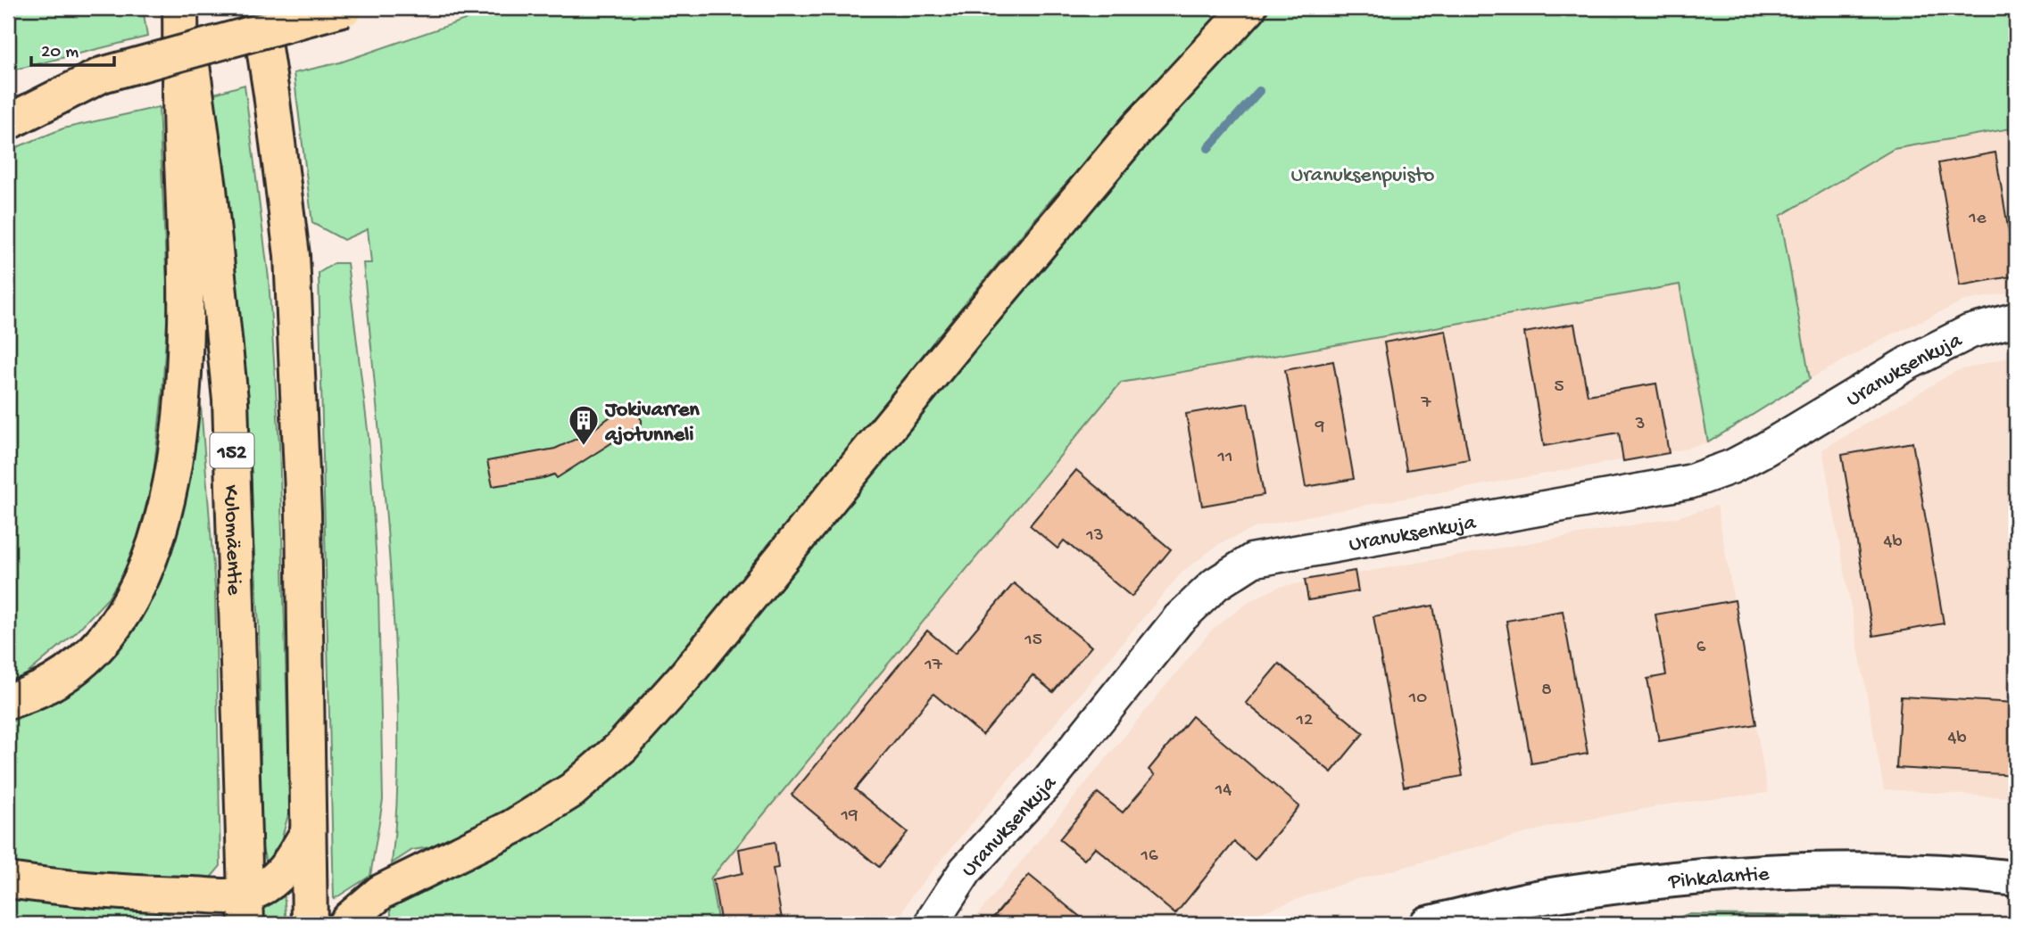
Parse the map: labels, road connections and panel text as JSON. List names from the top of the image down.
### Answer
{
  "streets": {
    "main road": ["152", "Kulomäentie"],
    "street": ["Uranuksenkuja", "Pihkalantie"]
  },
  "parks": ["Uranuksenpuisto"],
  "places": {
    "building": ["Jokivarren ajotunneli"]
  },
  "house_numbers": [
    "1e",
    "5",
    "7",
    "3",
    "9",
    "11",
    "13",
    "4b",
    "15",
    "6",
    "17",
    "8",
    "10",
    "12",
    "4b",
    "14",
    "19",
    "16"
  ],
  "scale_bar": "20 m"
}
